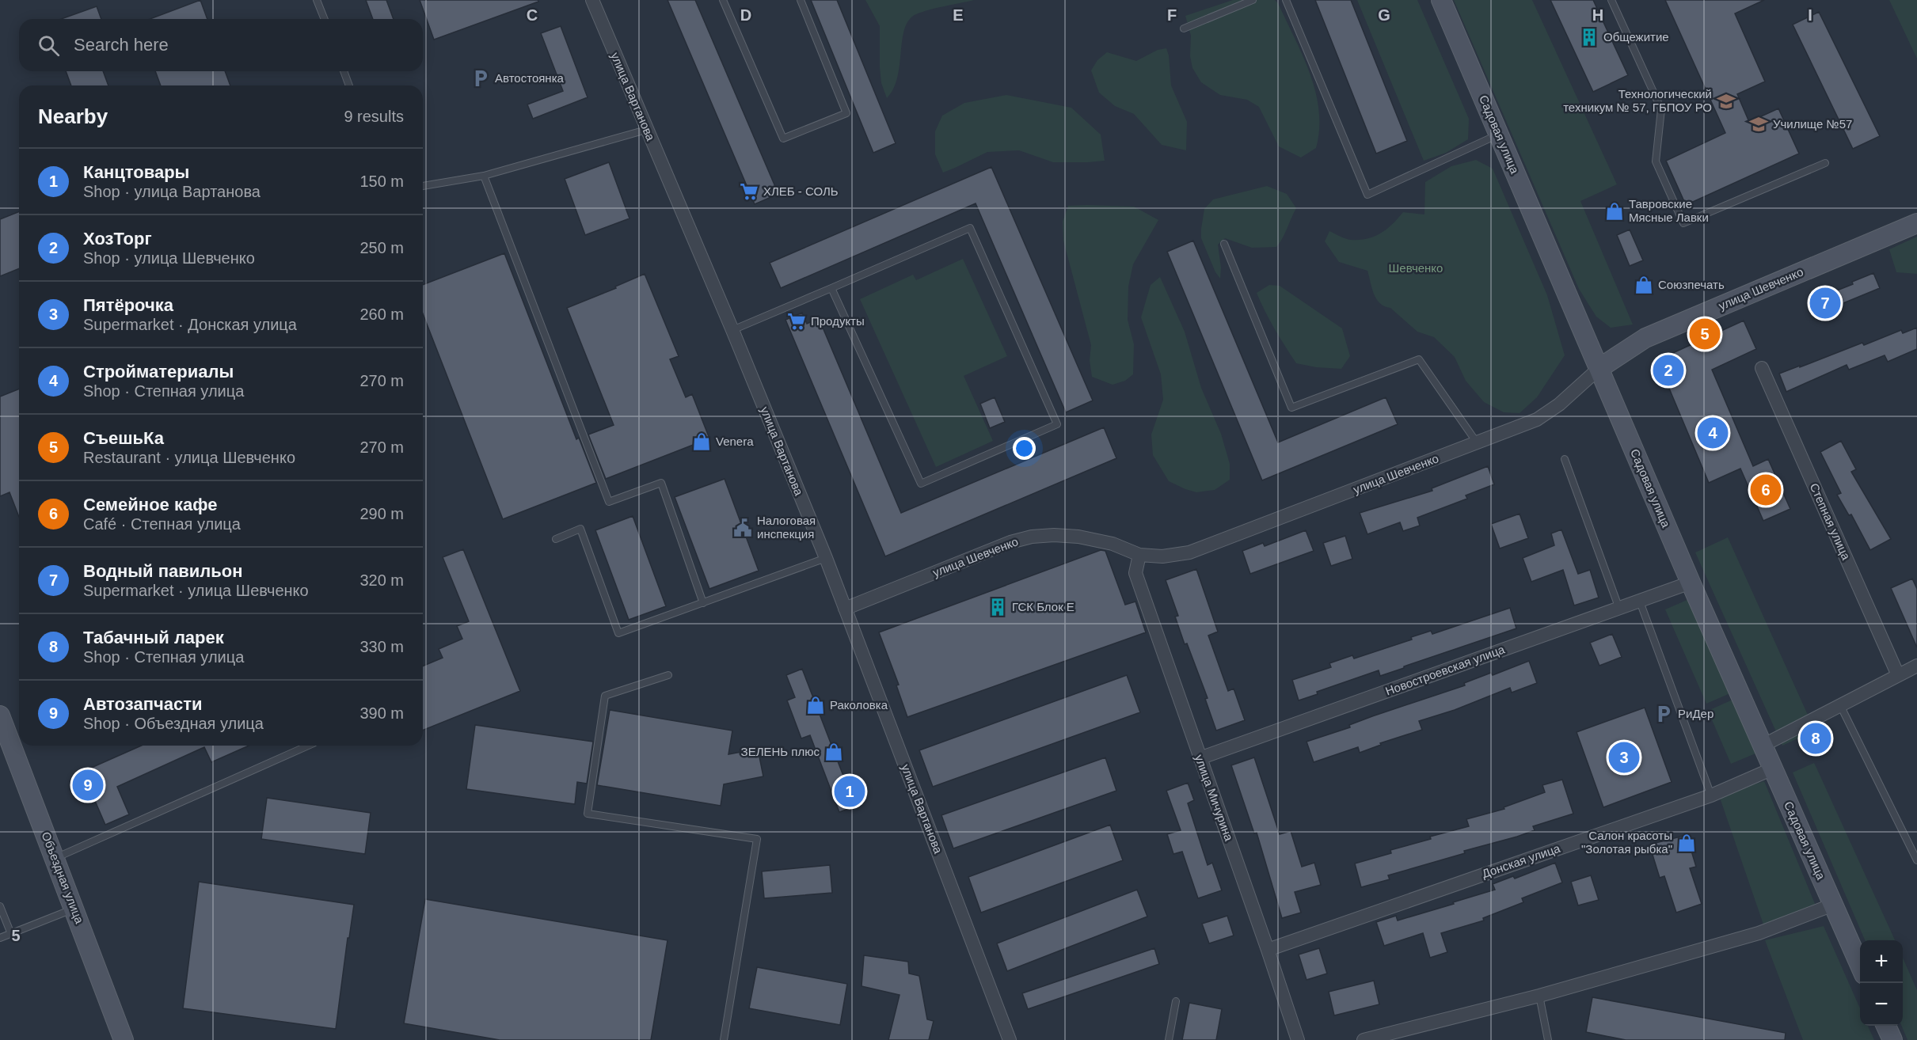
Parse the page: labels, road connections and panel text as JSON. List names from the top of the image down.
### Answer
{
  "streets": {
    "street": [
      "улица Вартанова",
      "Садовая улица",
      "улица Шевченко",
      "Степная улица",
      "Новостроевская улица",
      "улица Мичурина",
      "Донская улица",
      "Объездная улица"
    ]
  },
  "crossings": [
    ["улица Вартанова", "улица Шевченко"],
    ["Садовая улица", "улица Шевченко"],
    ["Садовая улица", "Новостроевская улица"],
    ["Садовая улица", "Донская улица"],
    ["улица Шевченко", "улица Мичурина"],
    ["Новостроевская улица", "улица Мичурина"],
    ["улица Мичурина", "Донская улица"]
  ],
  "parks": ["Шевченко"],
  "places": {
    "building": ["Общежитие", "ГСК Блок Е"],
    "parking": ["Автостоянка", "РиДер"],
    "school or university": ["Технологический техникум № 57, ГБПОУ РО", "Училище №57"],
    "supermarket": ["ХЛЕБ - СОЛЬ", "Продукты"],
    "shop": [
      "Тавровские Мясные Лавки",
      "Союзпечать",
      "Venera",
      "Раколовка",
      "ЗЕЛЕНЬ плюс",
      "Салон красоты \"Золотая рыбка\""
    ],
    "public building": ["Налоговая инспекция"]
  },
  "page": {
    "search": "Search here",
    "heading": ["Nearby", "9 results"],
    "list": [
      {
        "mark": "1",
        "name": "Канцтовары",
        "note": "Shop · улица Вартанова",
        "value": "150 m"
      },
      {
        "mark": "2",
        "name": "ХозТорг",
        "note": "Shop · улица Шевченко",
        "value": "250 m"
      },
      {
        "mark": "3",
        "name": "Пятёрочка",
        "note": "Supermarket · Донская улица",
        "value": "260 m"
      },
      {
        "mark": "4",
        "name": "Стройматериалы",
        "note": "Shop · Степная улица",
        "value": "270 m"
      },
      {
        "mark": "5",
        "name": "СъешьКа",
        "note": "Restaurant · улица Шевченко",
        "value": "270 m"
      },
      {
        "mark": "6",
        "name": "Семейное кафе",
        "note": "Café · Степная улица",
        "value": "290 m"
      },
      {
        "mark": "7",
        "name": "Водный павильон",
        "note": "Supermarket · улица Шевченко",
        "value": "320 m"
      },
      {
        "mark": "8",
        "name": "Табачный ларек",
        "note": "Shop · Степная улица",
        "value": "330 m"
      },
      {
        "mark": "9",
        "name": "Автозапчасти",
        "note": "Shop · Объездная улица",
        "value": "390 m"
      }
    ],
    "pins": [
      "7",
      "5",
      "2",
      "4",
      "6",
      "8",
      "3",
      "9",
      "1"
    ],
    "map_buttons": ["+", "−"]
  },
  "grid": {
    "columns": [
      "C",
      "D",
      "E",
      "F",
      "G",
      "H",
      "I"
    ],
    "rows": ["5"]
  }
}
